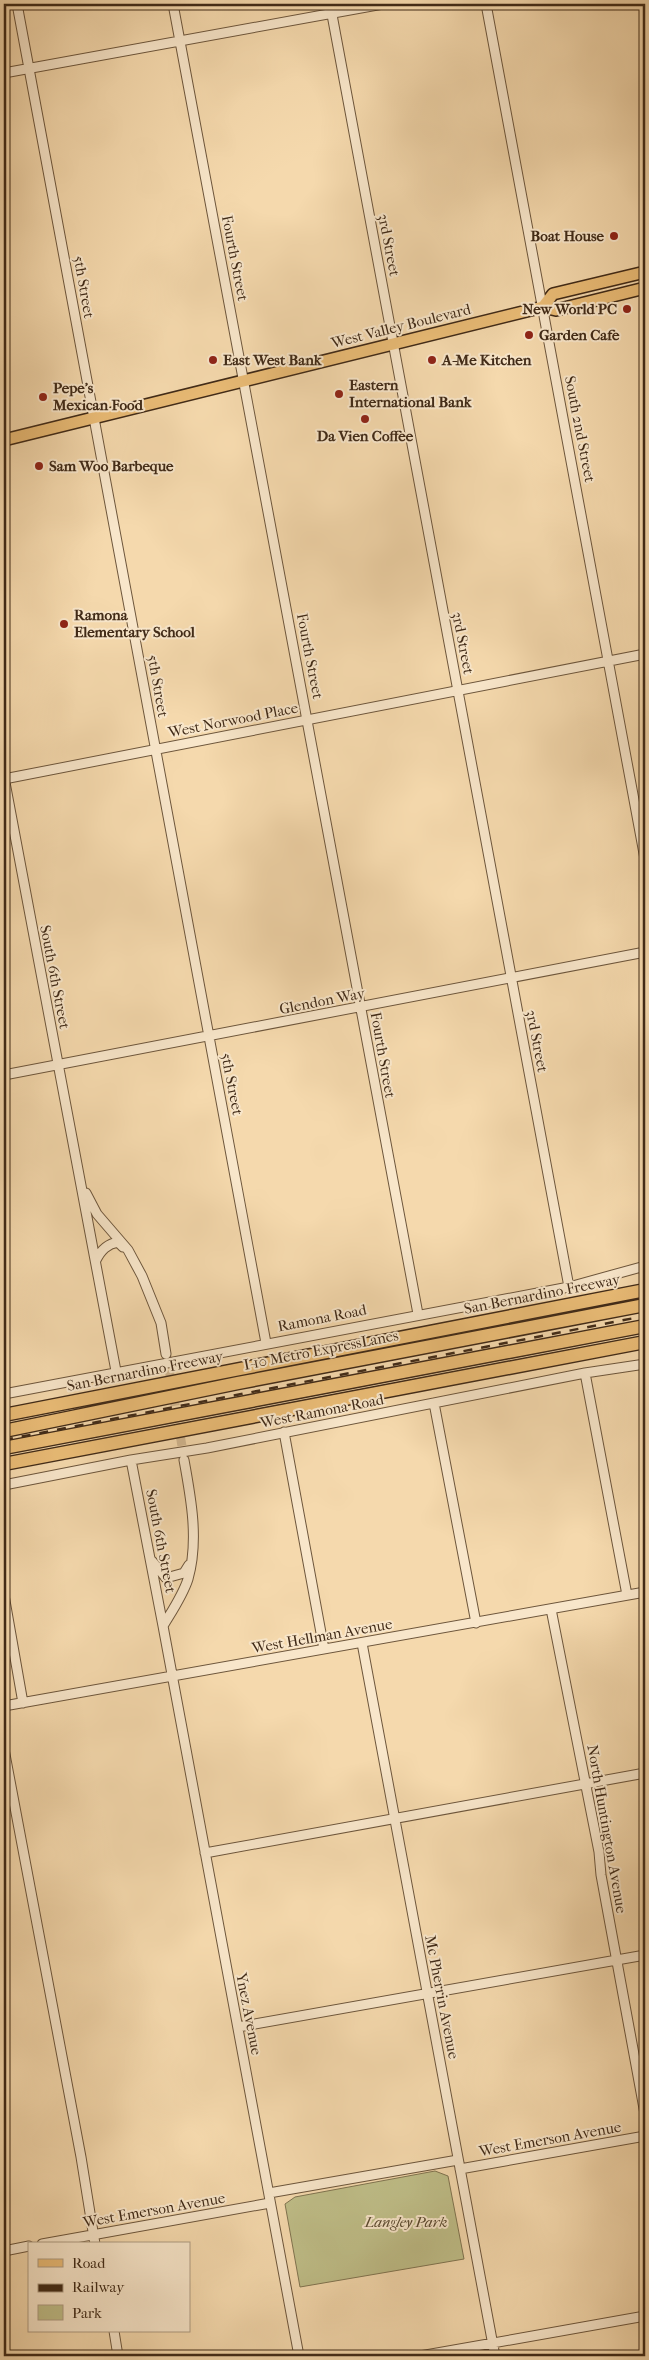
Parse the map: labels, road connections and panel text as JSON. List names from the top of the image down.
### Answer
{
  "streets": {
    "highway": ["San Bernardino Freeway", "I-10 Metro ExpressLanes"],
    "main road": ["West Valley Boulevard"],
    "street": [
      "3rd Street",
      "Fourth Street",
      "5th Street",
      "South 2nd Street",
      "West Norwood Place",
      "South 6th Street",
      "Glendon Way",
      "Ramona Road",
      "West Ramona Road",
      "West Hellman Avenue",
      "North Huntington Avenue",
      "Mc Pherrin Avenue",
      "Ynez Avenue",
      "West Emerson Avenue"
    ]
  },
  "crossings": [
    ["3rd Street", "West Valley Boulevard"],
    ["3rd Street", "West Norwood Place"],
    ["3rd Street", "Glendon Way"],
    ["3rd Street", "Ramona Road"],
    ["Fourth Street", "West Valley Boulevard"],
    ["Fourth Street", "West Norwood Place"],
    ["Fourth Street", "Glendon Way"],
    ["Fourth Street", "Ramona Road"],
    ["5th Street", "West Valley Boulevard"],
    ["5th Street", "West Norwood Place"],
    ["5th Street", "Glendon Way"],
    ["5th Street", "Ramona Road"],
    ["West Valley Boulevard", "South 2nd Street"],
    ["South 2nd Street", "West Norwood Place"],
    ["West Norwood Place", "South 6th Street"],
    ["South 6th Street", "Glendon Way"],
    ["South 6th Street", "Ramona Road"],
    ["South 6th Street", "West Ramona Road"],
    ["South 6th Street", "West Hellman Avenue"],
    ["South 6th Street", "Ynez Avenue"],
    ["West Hellman Avenue", "North Huntington Avenue"],
    ["West Hellman Avenue", "Mc Pherrin Avenue"],
    ["West Hellman Avenue", "Ynez Avenue"],
    ["Mc Pherrin Avenue", "West Emerson Avenue"],
    ["Ynez Avenue", "West Emerson Avenue"]
  ],
  "parks": ["Langley Park"],
  "places": [
    "Boat House",
    "New World PC",
    "Garden Cafe",
    "East West Bank",
    "A-Me Kitchen",
    "Eastern International Bank",
    "Pepe's Mexican Food",
    "Da Vien Coffee",
    "Sam Woo Barbeque",
    "Ramona Elementary School"
  ],
  "legend": ["Road", "Railway", "Park"]
}
